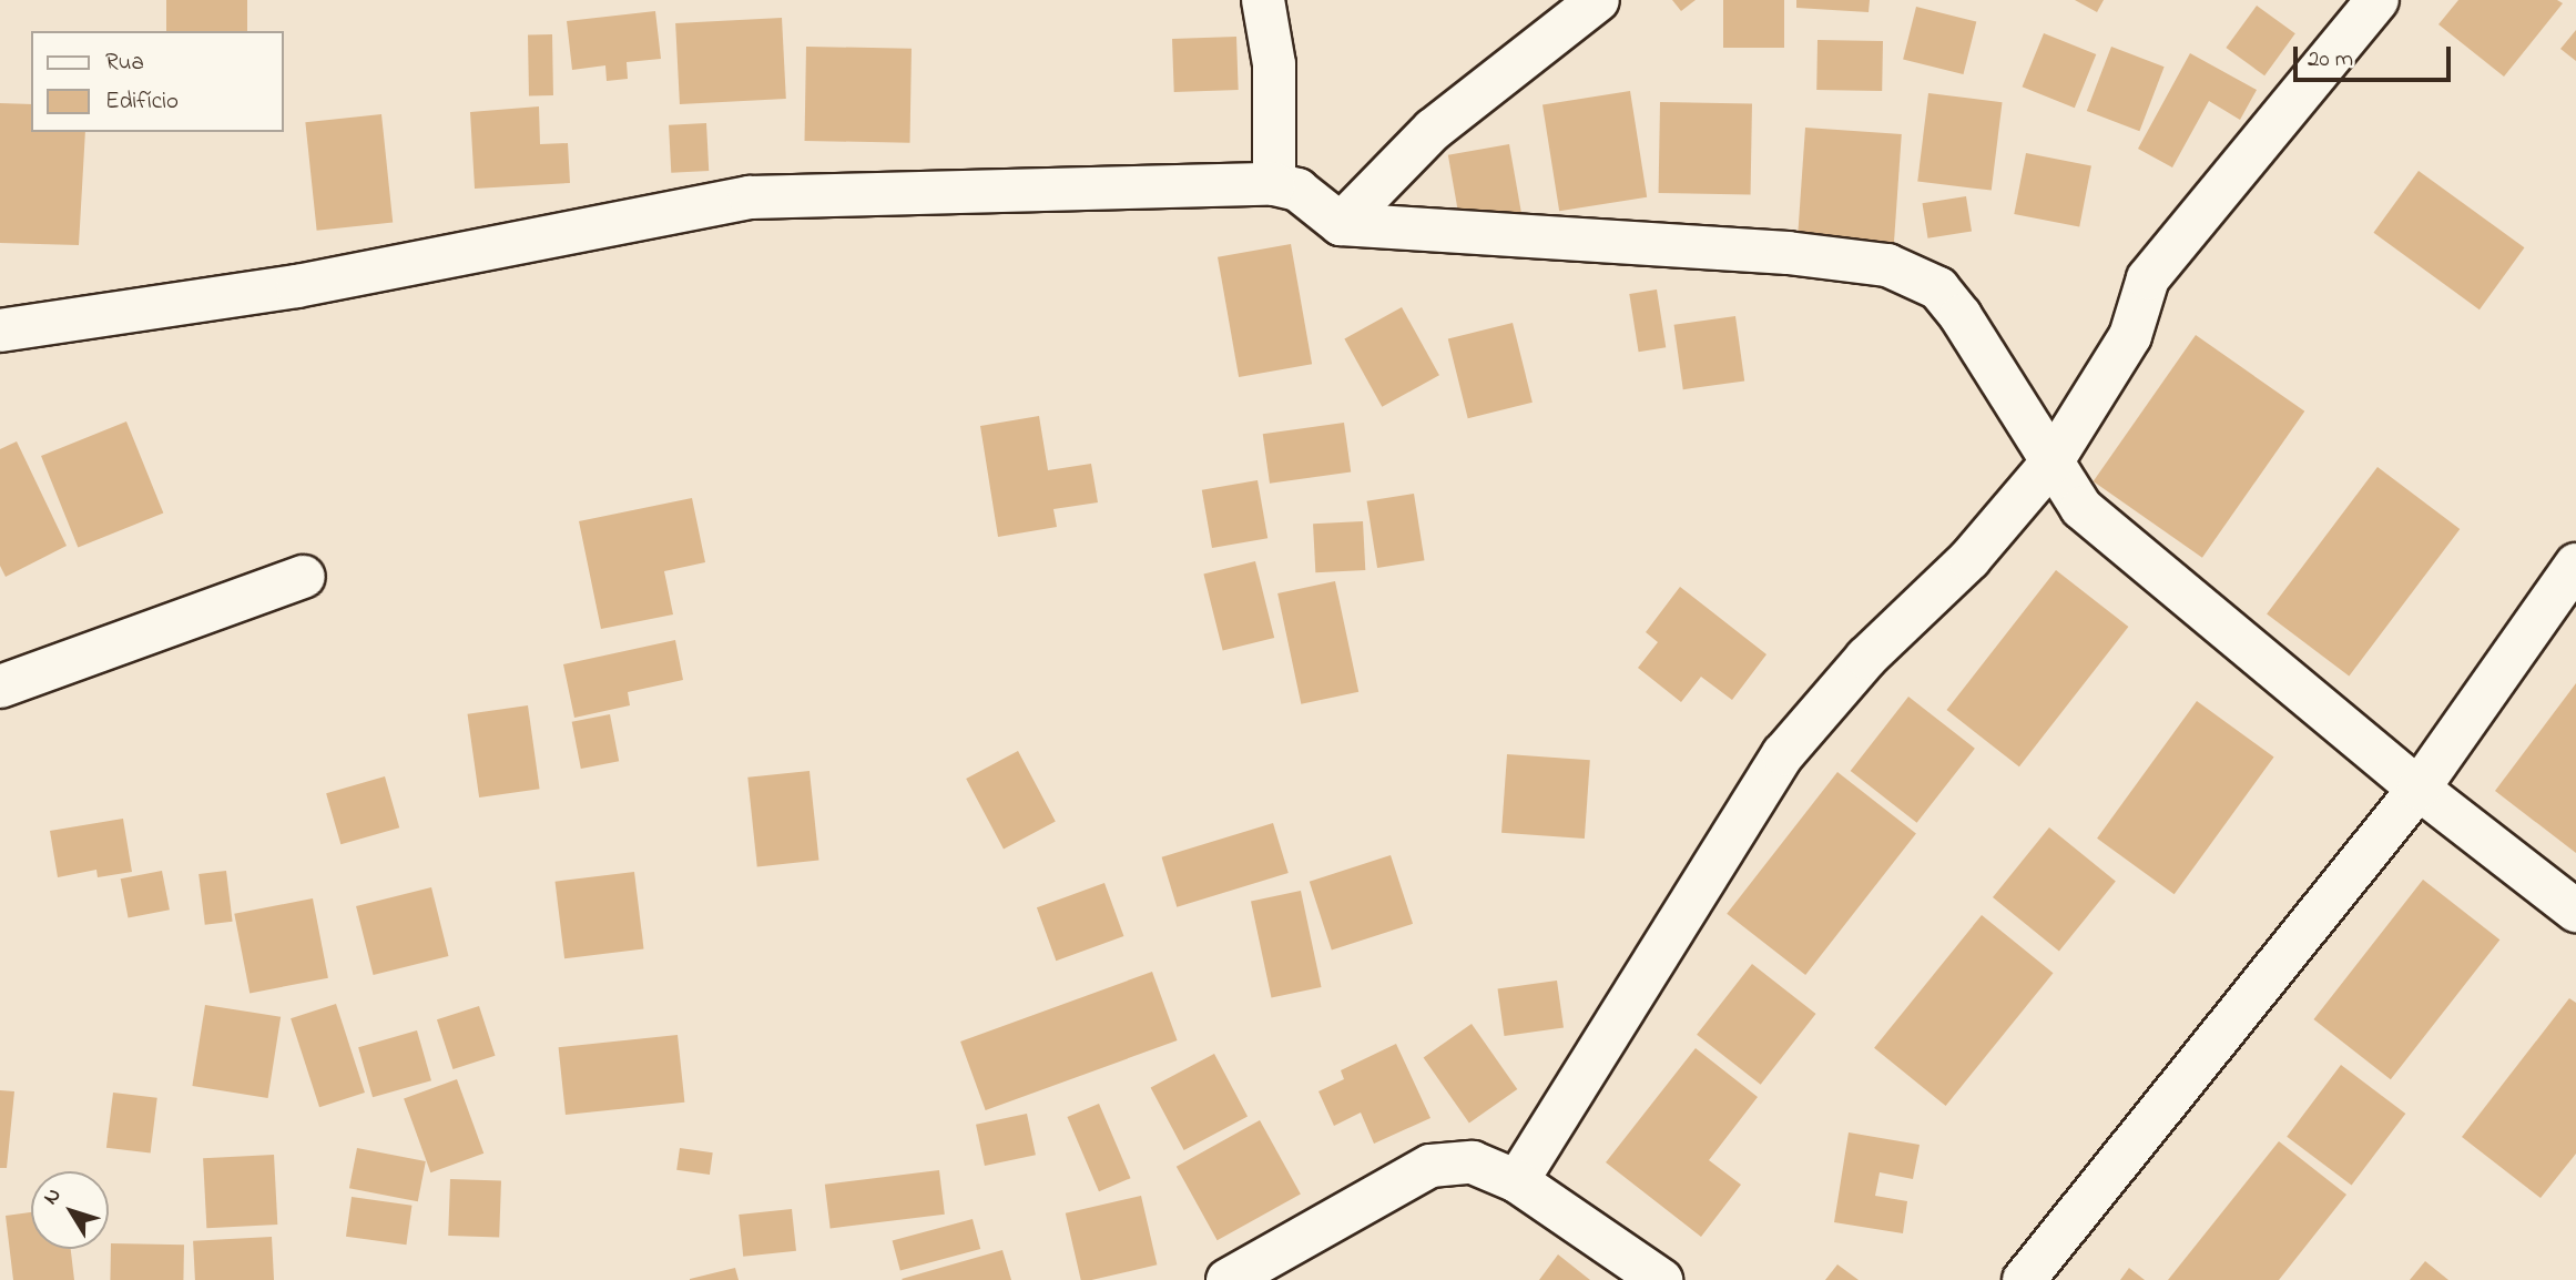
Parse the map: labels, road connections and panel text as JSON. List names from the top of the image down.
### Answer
{
  "legend": ["Rua", "Edifício"],
  "scale_bar": "20 m",
  "north": "top left"
}
